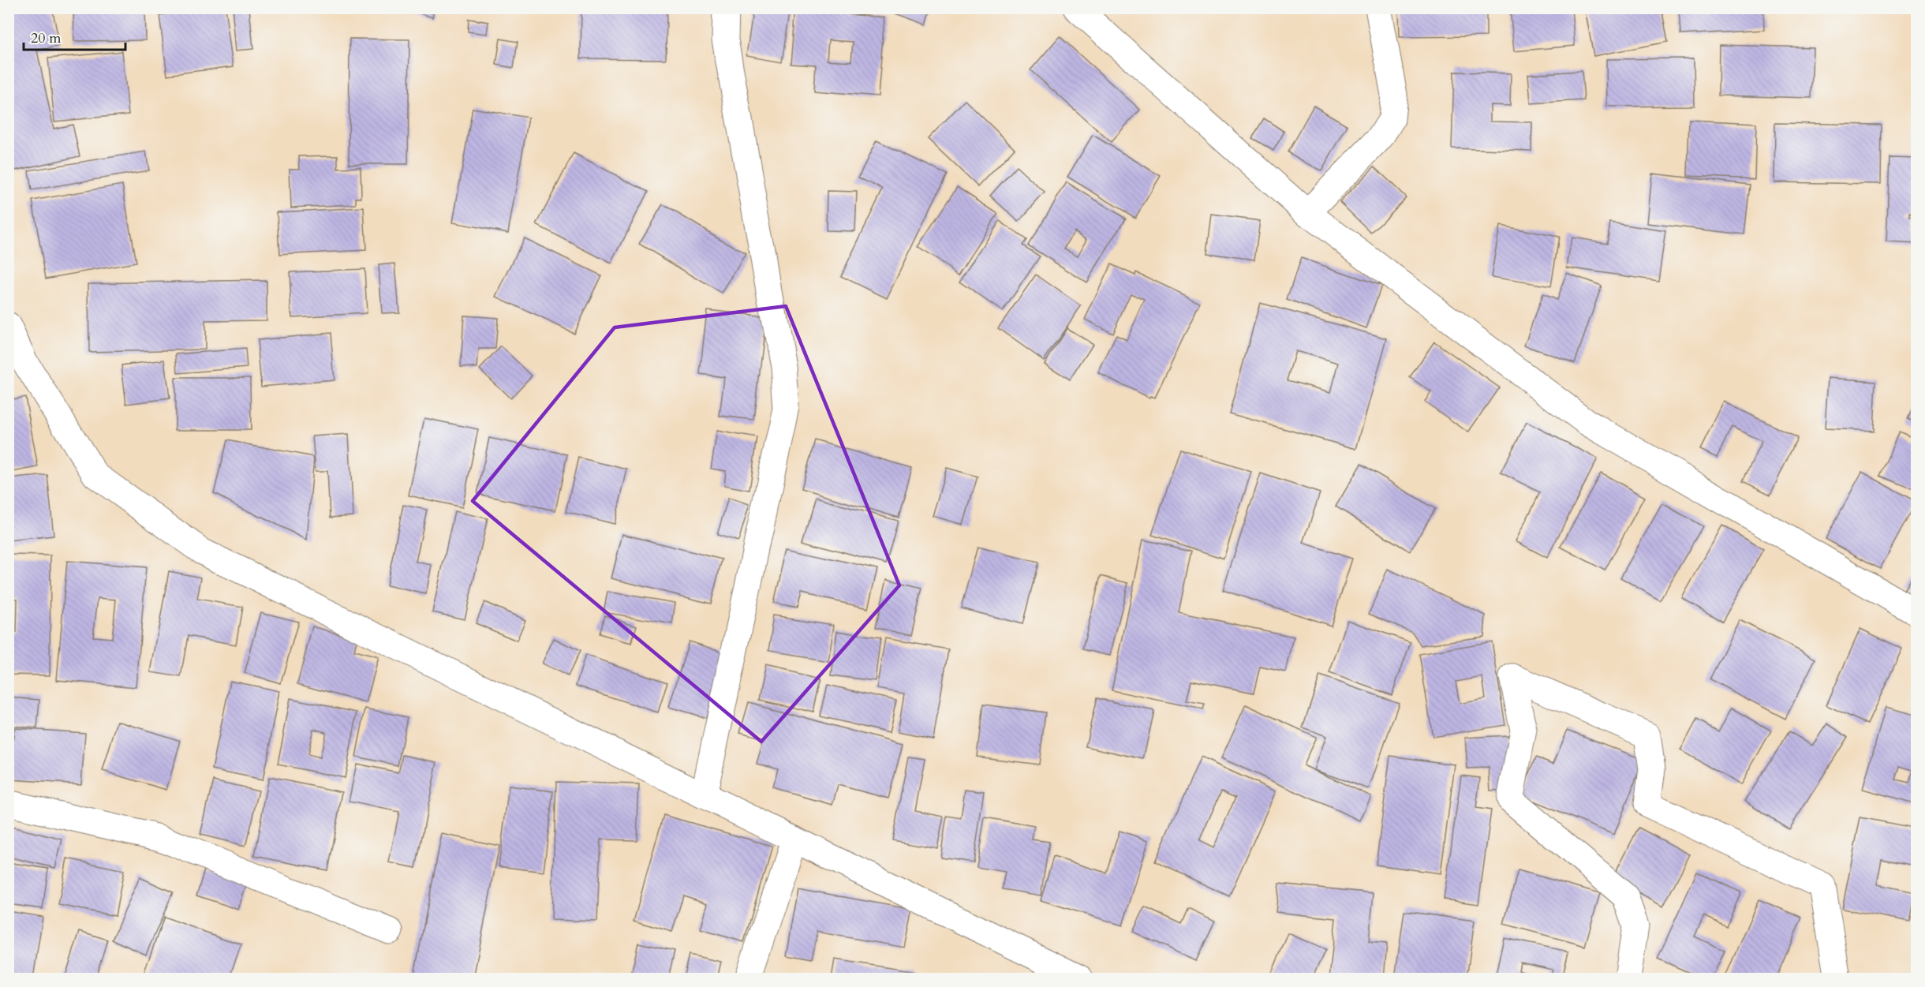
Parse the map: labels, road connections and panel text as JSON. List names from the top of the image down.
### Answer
{
  "scale_bar": "20 m"
}
